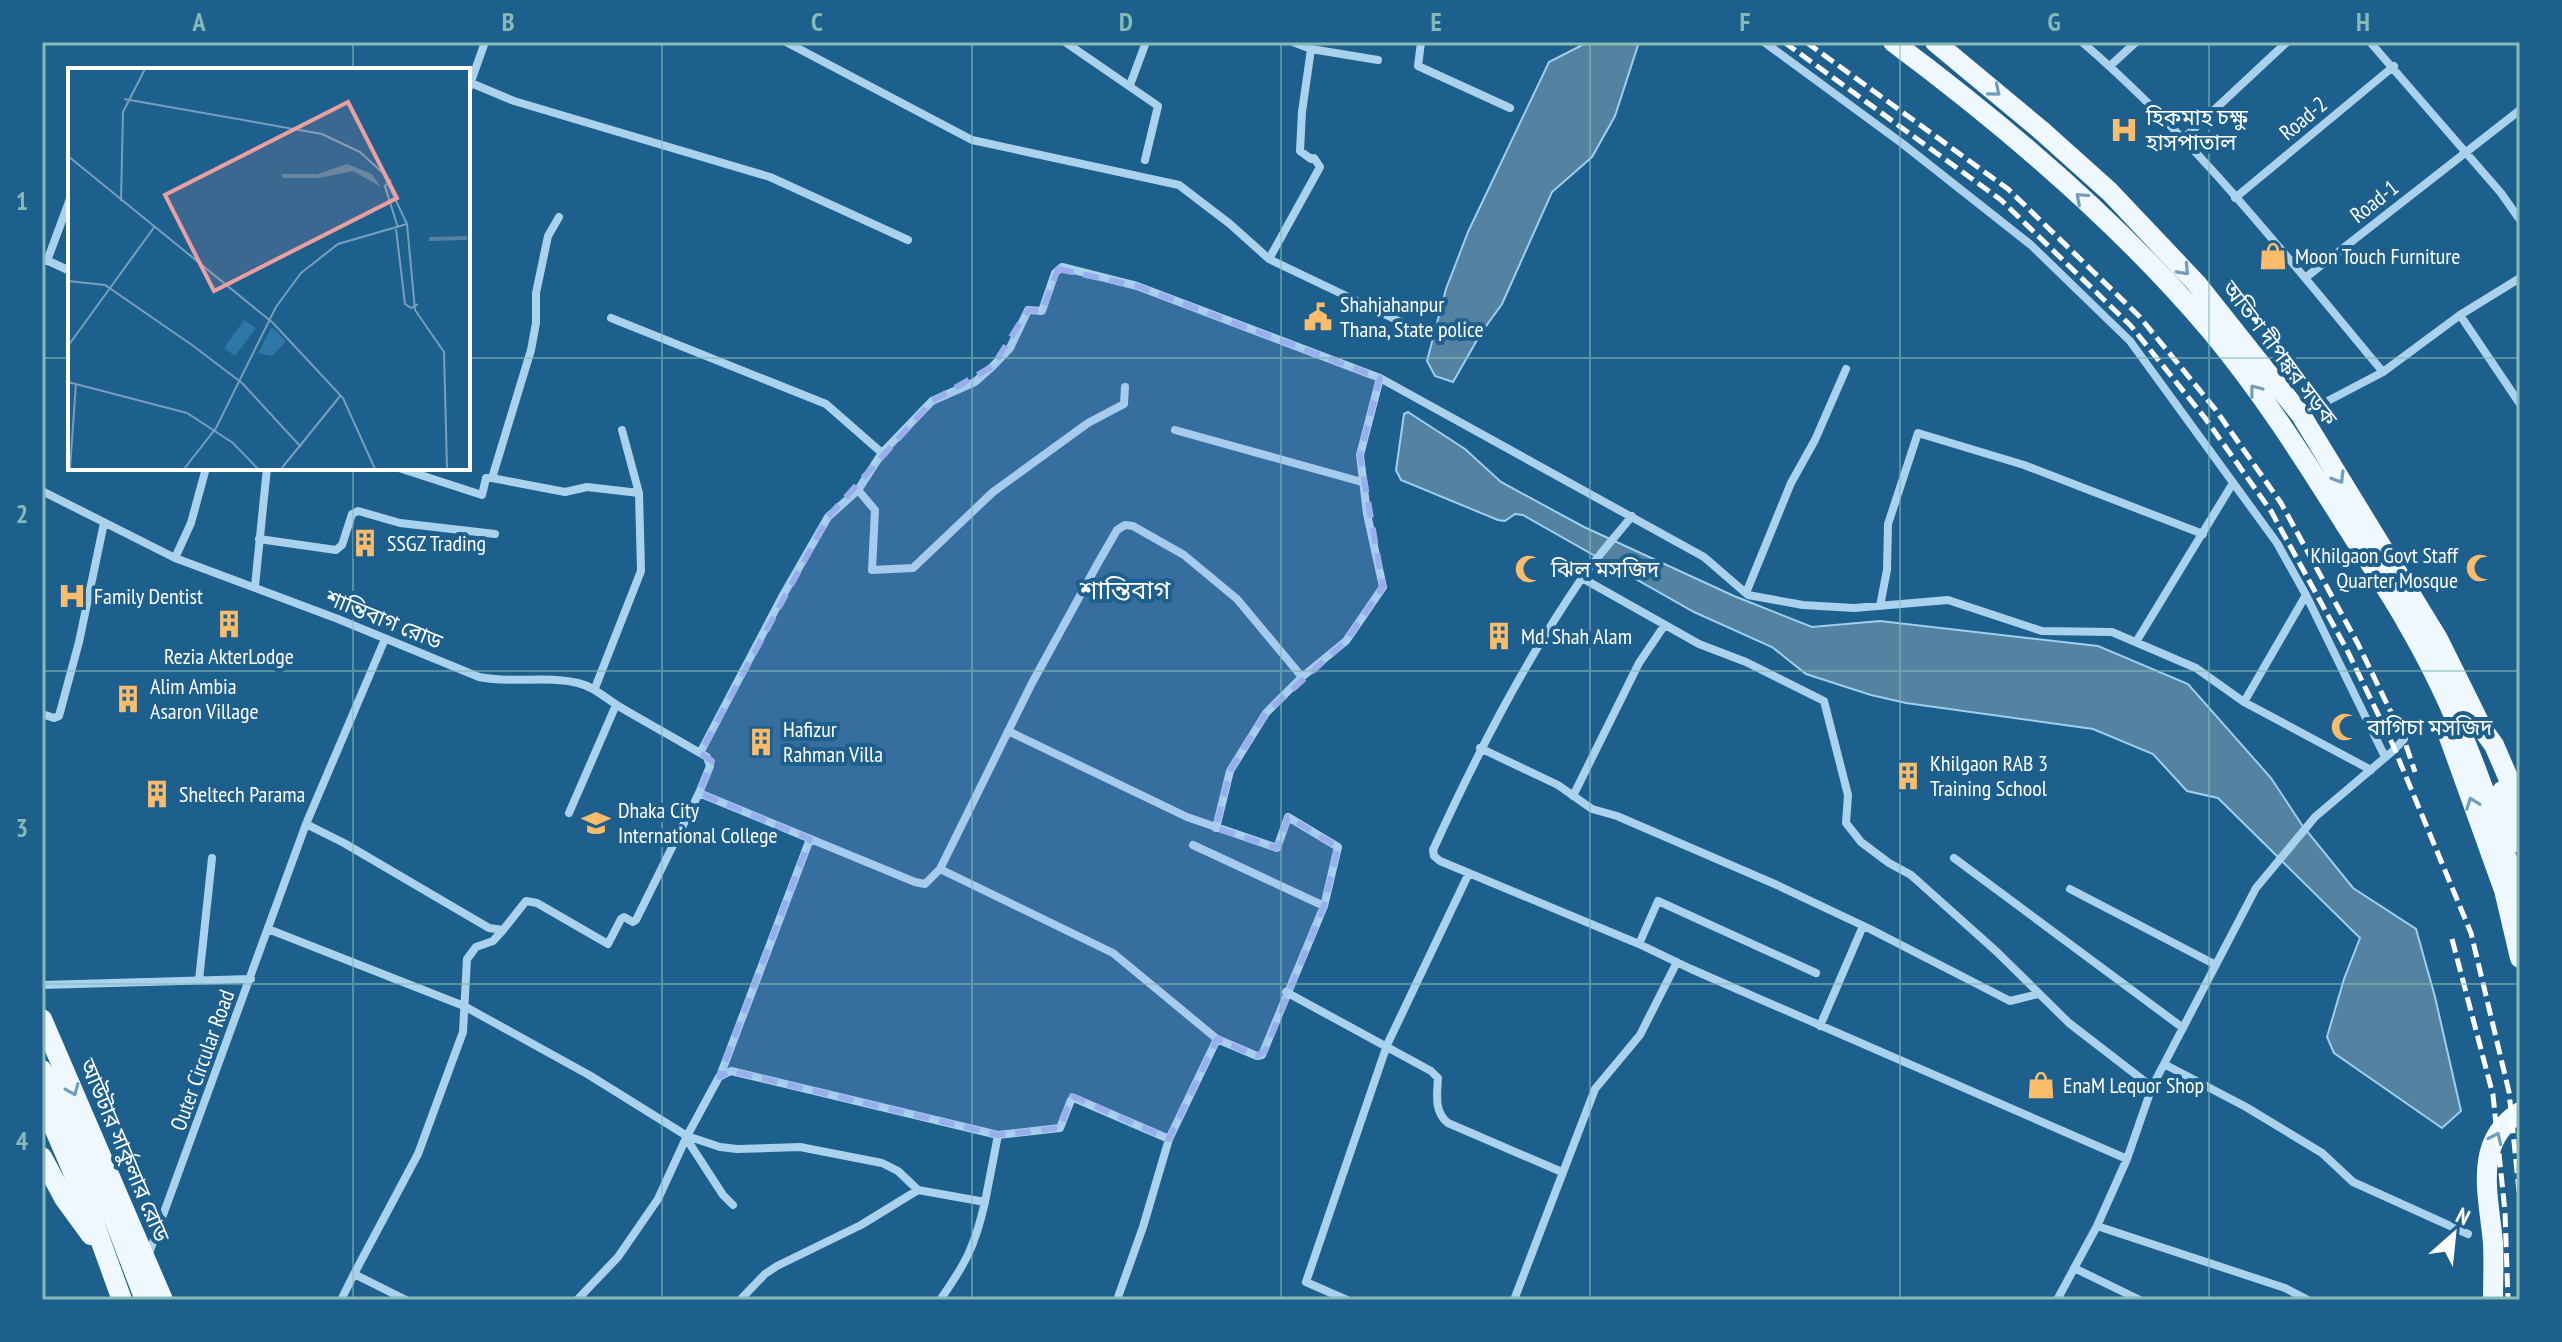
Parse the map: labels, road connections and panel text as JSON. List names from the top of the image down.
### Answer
{
  "streets": {
    "main road": ["অতিশ দীপঙ্কর সড়ক", "আউটার সার্কুলার রোড"],
    "street": [
      "Road-2",
      "Road-1",
      "শান্তিবাগ রোড",
      "Outer Circular Road"
    ]
  },
  "crossings": [
    ["Outer Circular Road", "আউটার সার্কুলার রোড"]
  ],
  "districts": ["শান্তিবাগ"],
  "places": {
    "hospital": ["হিকমাহ চক্ষু হাসপাতাল", "Family Dentist"],
    "shop": ["Moon Touch Furniture", "EnaM Lequor Shop"],
    "public building": ["Shahjahanpur Thana, State police"],
    "building": [
      "SSGZ Trading",
      "Rezia AkterLodge",
      "Md. Shah Alam",
      "Alim Ambia Asaron Village",
      "Hafizur Rahman Villa",
      "Khilgaon RAB 3 Training School",
      "Sheltech Parama"
    ],
    "mosque": ["Khilgaon Govt Staff Quarter Mosque", "ঝিল মসজিদ", "বাগিচা মসজিদ"],
    "school or university": ["Dhaka City International College"]
  },
  "north": "top right",
  "grid": {
    "columns": [
      "A",
      "B",
      "C",
      "D",
      "E",
      "F",
      "G",
      "H"
    ],
    "rows": [
      "1",
      "2",
      "3",
      "4"
    ]
  }
}
